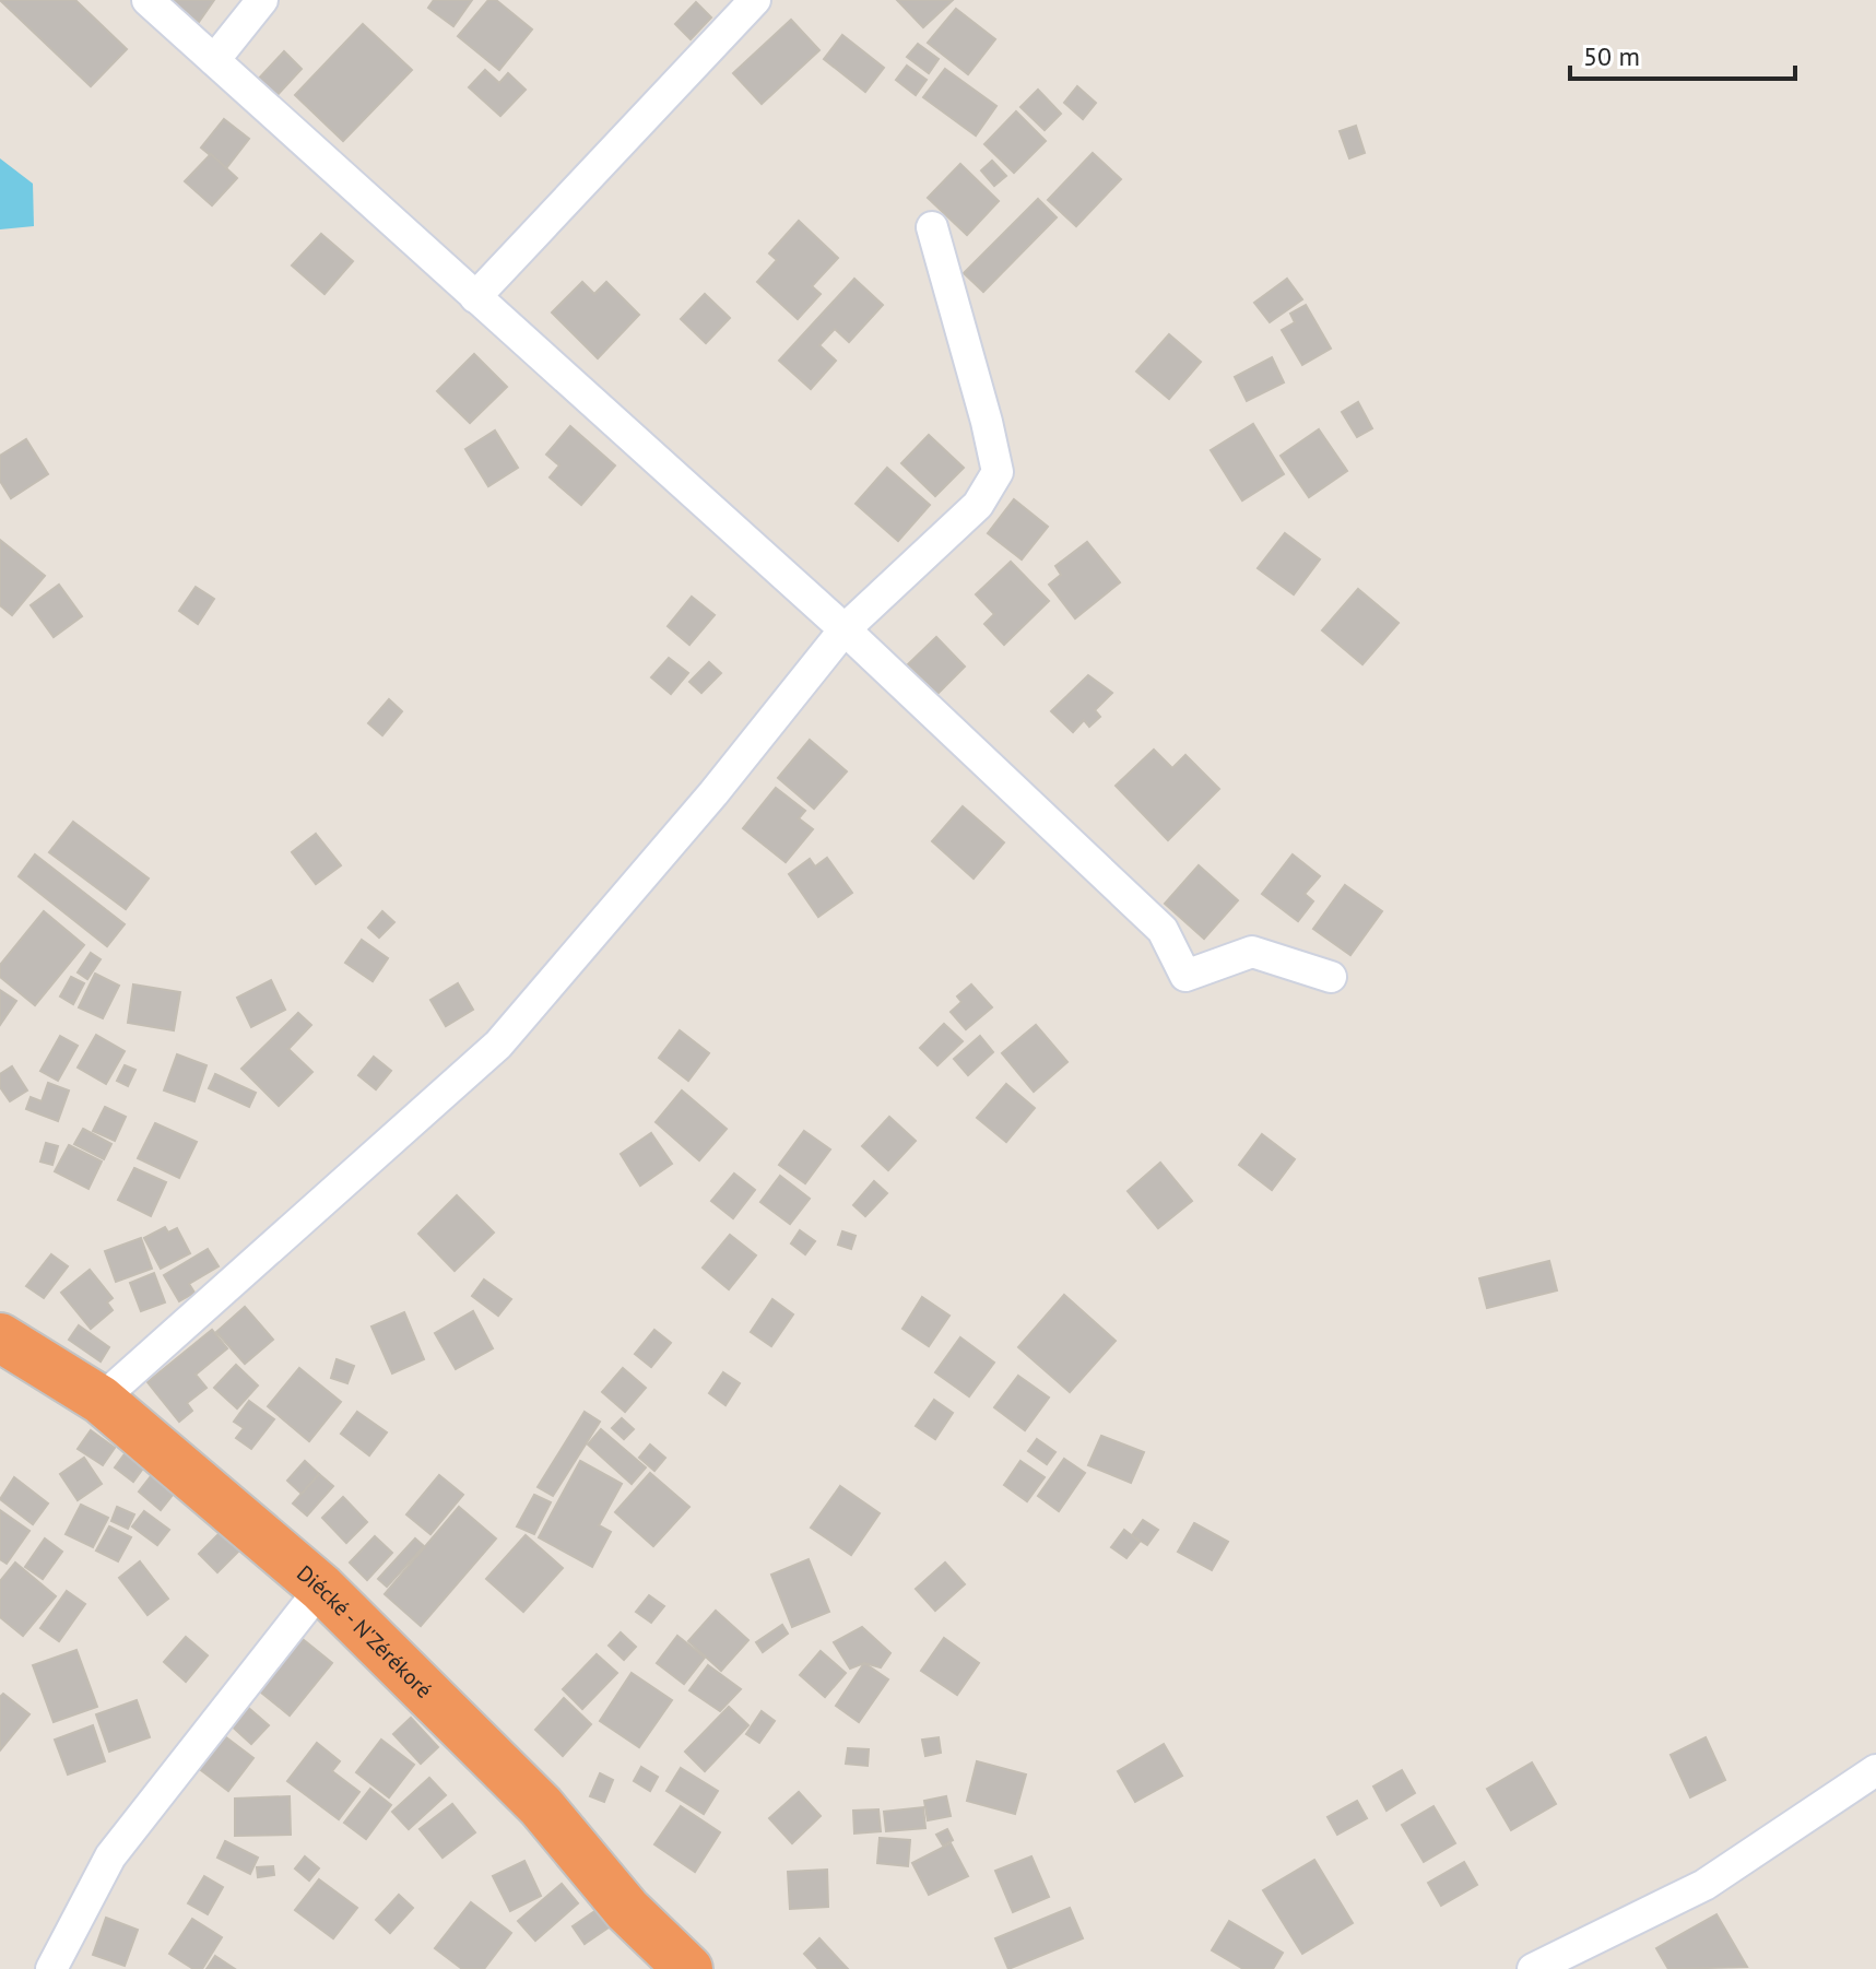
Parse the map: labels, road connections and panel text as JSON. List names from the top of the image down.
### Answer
{
  "streets": {
    "highway": ["Diécké - N'Zérékoré"]
  },
  "scale_bar": "50 m"
}
